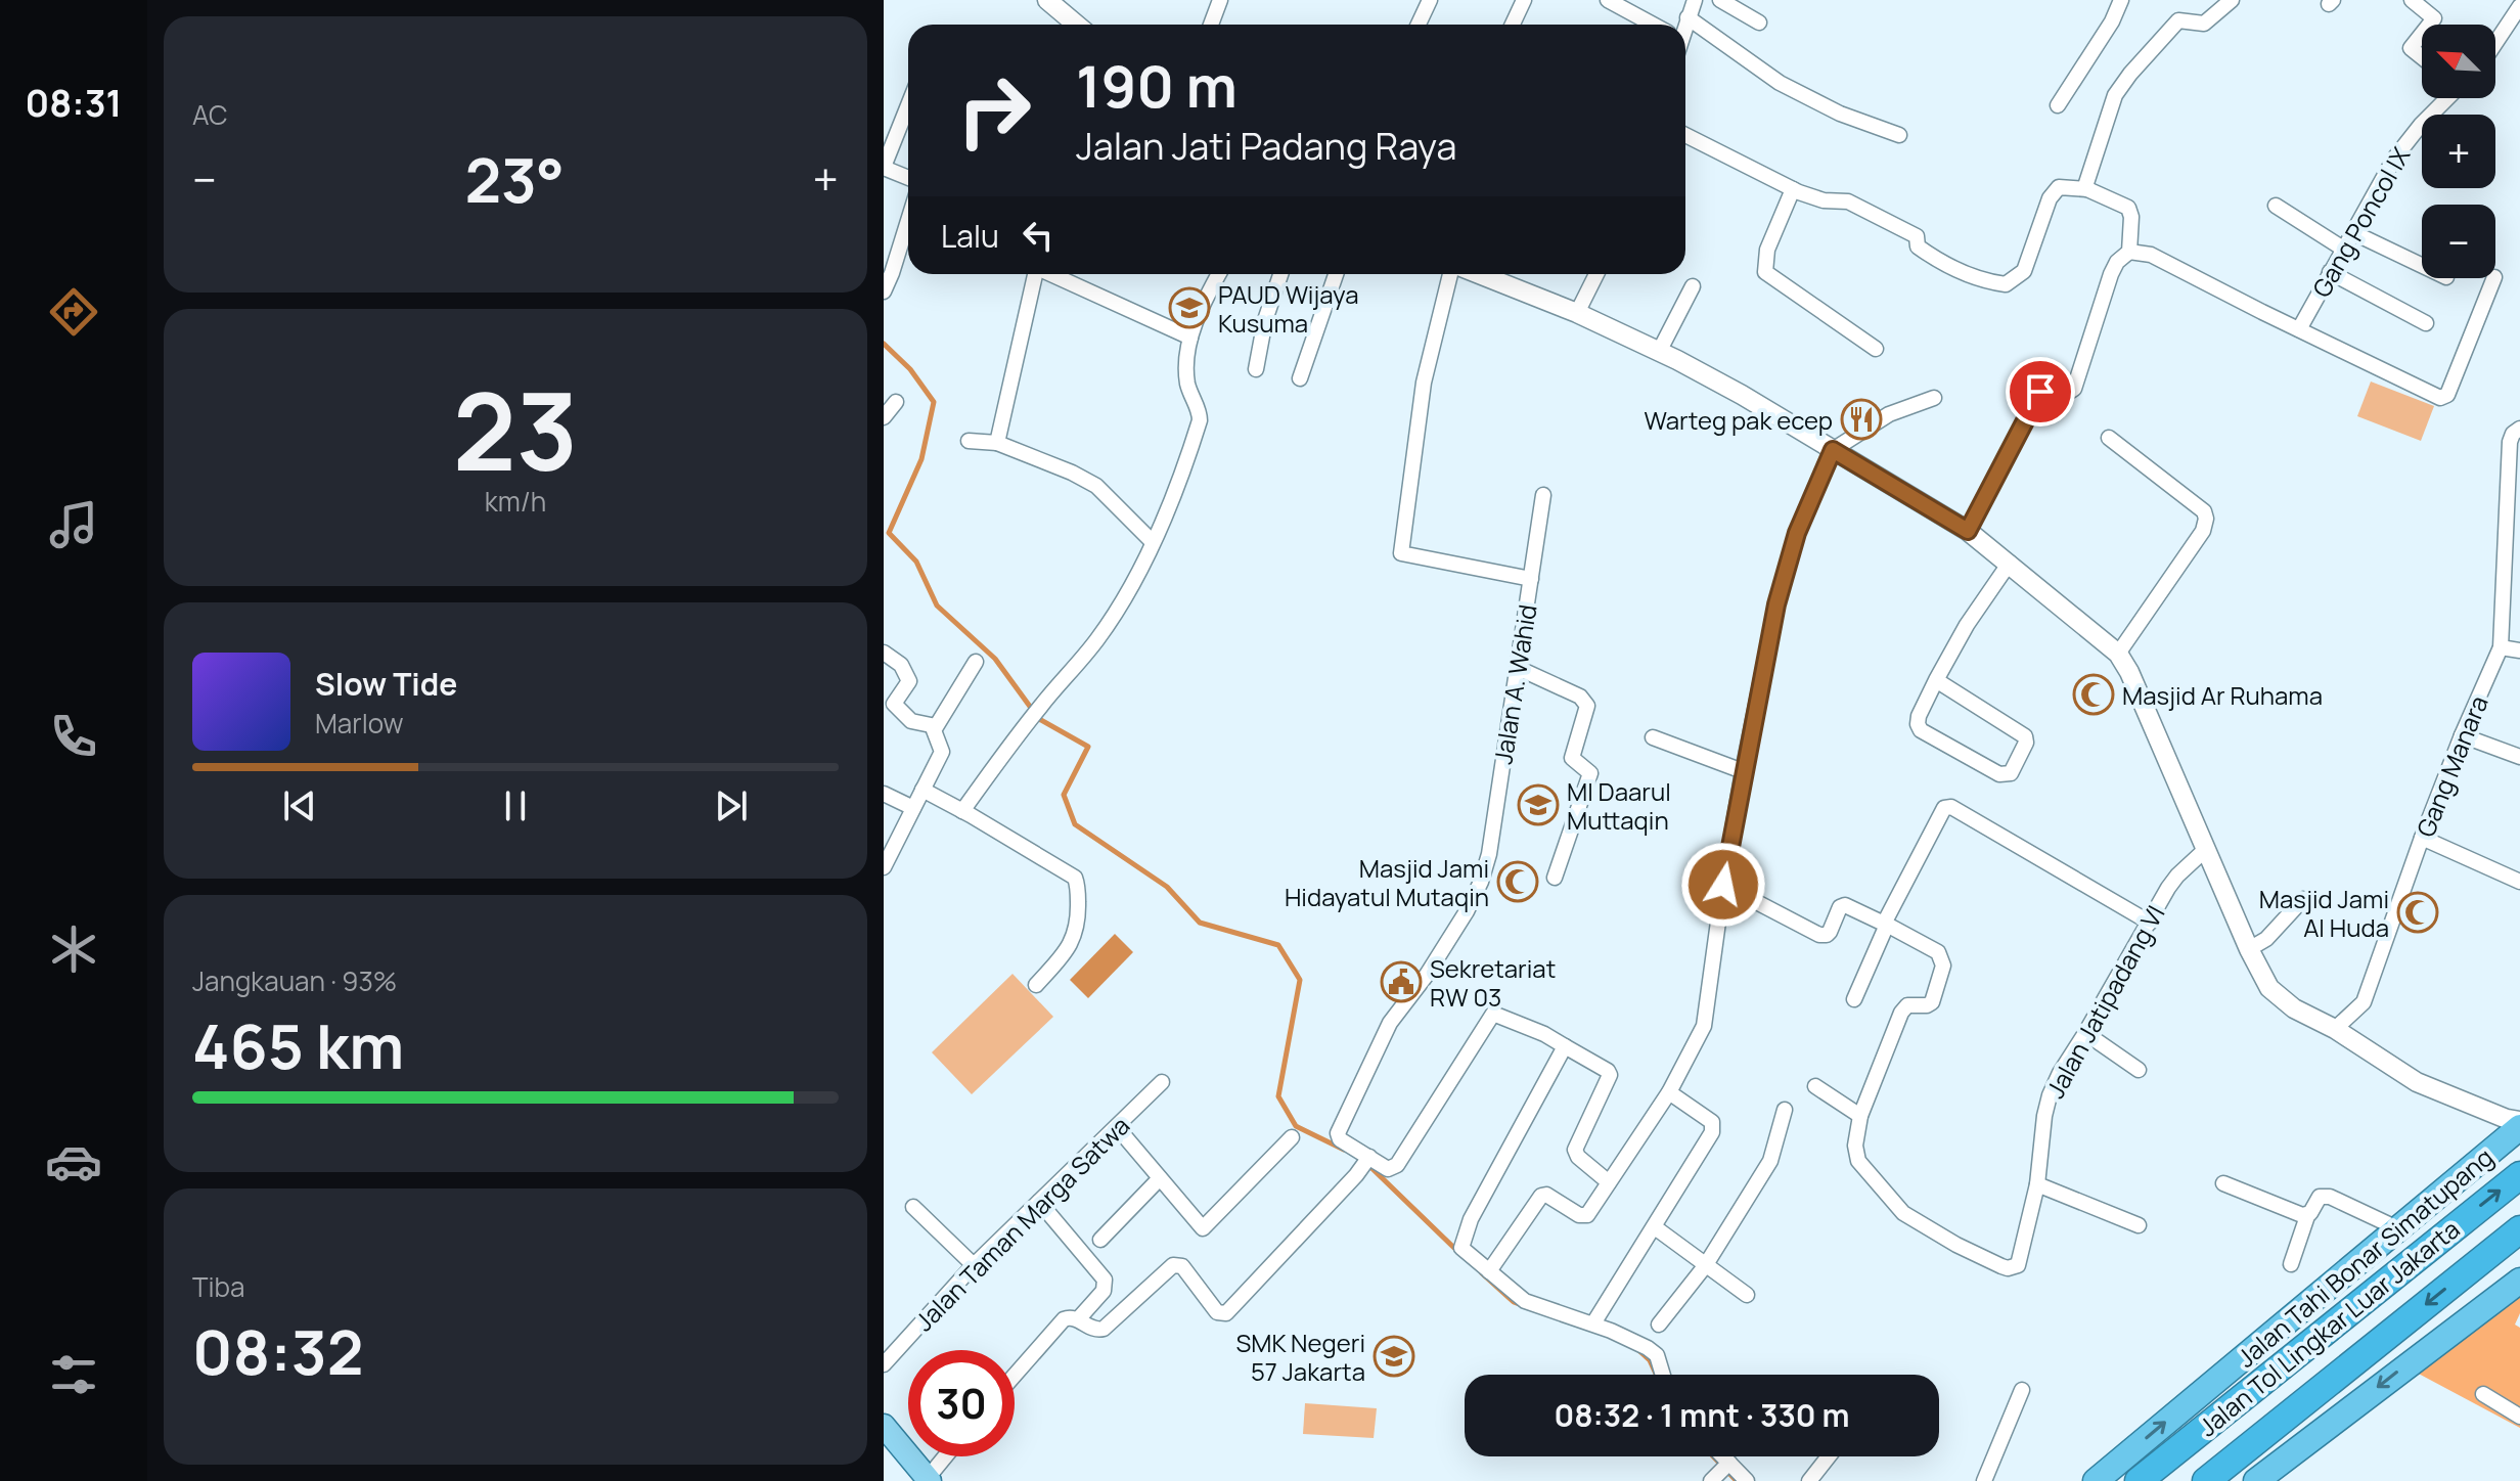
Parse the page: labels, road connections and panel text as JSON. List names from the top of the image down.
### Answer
{
  "streets": {
    "highway": ["Jalan Tahi Bonar Simatupang", "Jalan Tol Lingkar Luar Jakarta"],
    "street": [
      "Gang Poncol IX",
      "Jalan A. Wahid",
      "Gang Manara",
      "Jalan Jatipadang VI",
      "Jalan Taman Marga Satwa"
    ]
  },
  "places": {
    "school or university": ["PAUD Wijaya Kusuma", "MI Daarul Muttaqin", "SMK Negeri 57 Jakarta"],
    "restaurant": ["Warteg pak ecep"],
    "mosque": ["Masjid Ar Ruhama", "Masjid Jami Hidayatul Mutaqin", "Masjid Jami Al Huda"],
    "public building": ["Sekretariat RW 03"]
  },
  "north": "top left",
  "page": {
    "tabs": "08:31",
    "tile": [
      "AC",
      ["23", "km/h"],
      ["Jangkauan · 93%", "465 km"],
      ["Tiba", "08:32"]
    ],
    "map_buttons": ["+", "−"],
    "turn": ["190 m", "Jalan Jati Padang Raya"],
    "heat": ["−", "23°", "+"],
    "then": "Lalu",
    "song": ["Slow Tide", "Marlow"],
    "limit": "30",
    "trip": "08:32 · 1 mnt · 330 m"
  }
}
